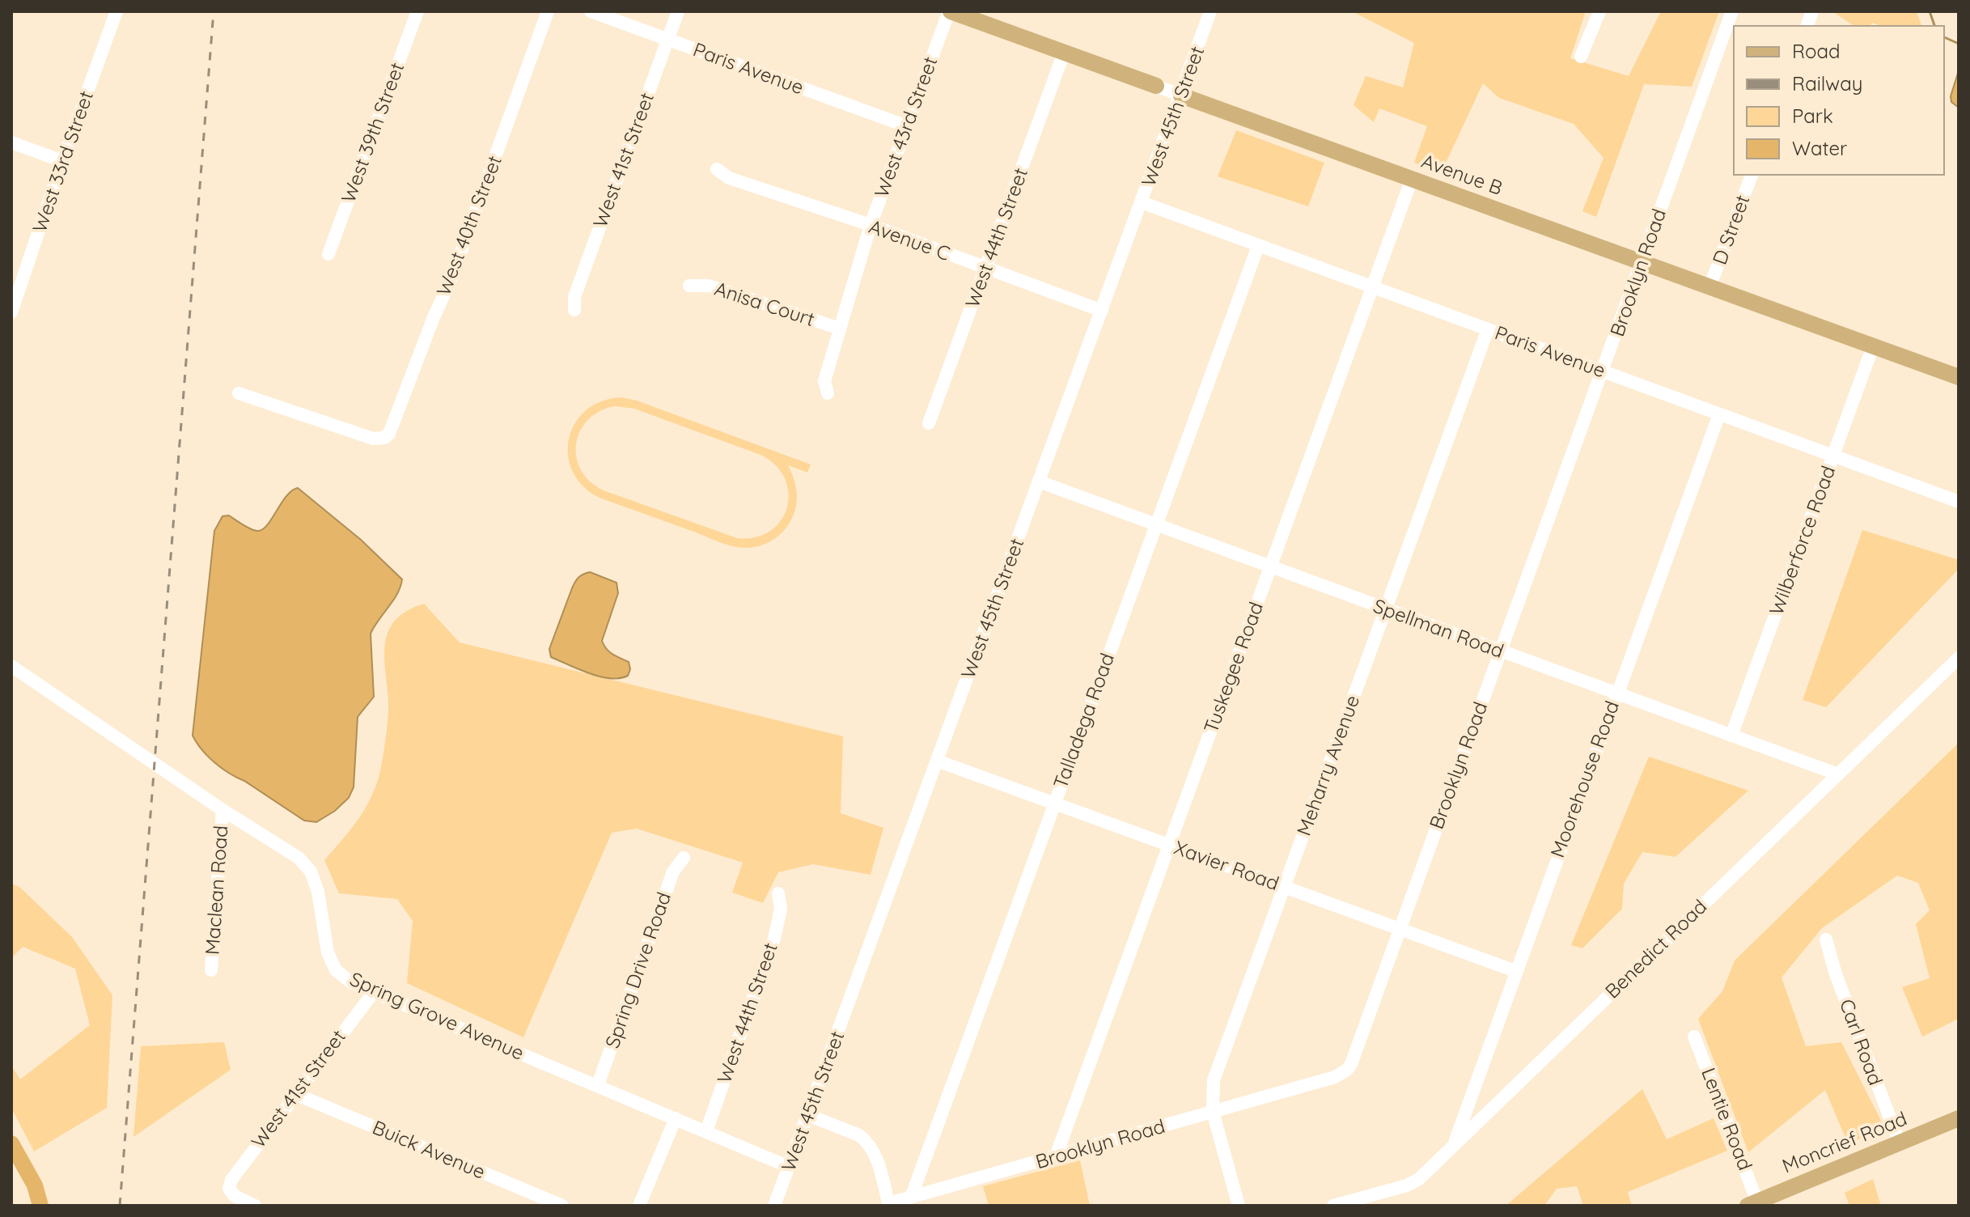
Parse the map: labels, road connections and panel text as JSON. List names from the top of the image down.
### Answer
{
  "streets": {
    "main road": ["Avenue B", "Moncrief Road"],
    "street": [
      "Paris Avenue",
      "West 45th Street",
      "West 43rd Street",
      "West 39th Street",
      "West 41st Street",
      "West 33rd Street",
      "West 40th Street",
      "D Street",
      "West 44th Street",
      "Avenue C",
      "Brooklyn Road",
      "Anisa Court",
      "Wilberforce Road",
      "Spellman Road",
      "Tuskegee Road",
      "Talladega Road",
      "Meharry Avenue",
      "Moorehouse Road",
      "Xavier Road",
      "Maclean Road",
      "Benedict Road",
      "Spring Drive Road",
      "Spring Grove Avenue",
      "Carl Road",
      "Lentie Road",
      "Buick Avenue"
    ]
  },
  "crossings": [
    ["Paris Avenue", "West 45th Street"],
    ["Paris Avenue", "West 43rd Street"],
    ["Paris Avenue", "West 41st Street"],
    ["Paris Avenue", "Brooklyn Road"],
    ["Paris Avenue", "Wilberforce Road"],
    ["Paris Avenue", "Tuskegee Road"],
    ["Paris Avenue", "Talladega Road"],
    ["Paris Avenue", "Meharry Avenue"],
    ["Paris Avenue", "Moorehouse Road"],
    ["West 45th Street", "Avenue B"],
    ["West 45th Street", "Avenue C"],
    ["West 45th Street", "Spellman Road"],
    ["West 45th Street", "Xavier Road"],
    ["West 45th Street", "Spring Grove Avenue"],
    ["West 43rd Street", "Avenue B"],
    ["West 43rd Street", "Avenue C"],
    ["West 43rd Street", "Anisa Court"],
    ["West 41st Street", "Spring Grove Avenue"],
    ["West 41st Street", "Buick Avenue"],
    ["Avenue B", "D Street"],
    ["Avenue B", "West 44th Street"],
    ["Avenue B", "Brooklyn Road"],
    ["Avenue B", "Wilberforce Road"],
    ["Avenue B", "Tuskegee Road"],
    ["West 44th Street", "Avenue C"],
    ["West 44th Street", "Spring Grove Avenue"],
    ["Brooklyn Road", "Spellman Road"],
    ["Brooklyn Road", "Tuskegee Road"],
    ["Brooklyn Road", "Talladega Road"],
    ["Brooklyn Road", "Meharry Avenue"],
    ["Brooklyn Road", "Xavier Road"],
    ["Wilberforce Road", "Spellman Road"],
    ["Spellman Road", "Tuskegee Road"],
    ["Spellman Road", "Talladega Road"],
    ["Spellman Road", "Meharry Avenue"],
    ["Spellman Road", "Moorehouse Road"],
    ["Spellman Road", "Benedict Road"],
    ["Tuskegee Road", "Xavier Road"],
    ["Talladega Road", "Xavier Road"],
    ["Meharry Avenue", "Xavier Road"],
    ["Moorehouse Road", "Xavier Road"],
    ["Moorehouse Road", "Benedict Road"],
    ["Maclean Road", "Spring Grove Avenue"],
    ["Spring Drive Road", "Spring Grove Avenue"],
    ["Carl Road", "Moncrief Road"],
    ["Lentie Road", "Moncrief Road"]
  ],
  "legend": [
    "Road",
    "Railway",
    "Park",
    "Water"
  ]
}
